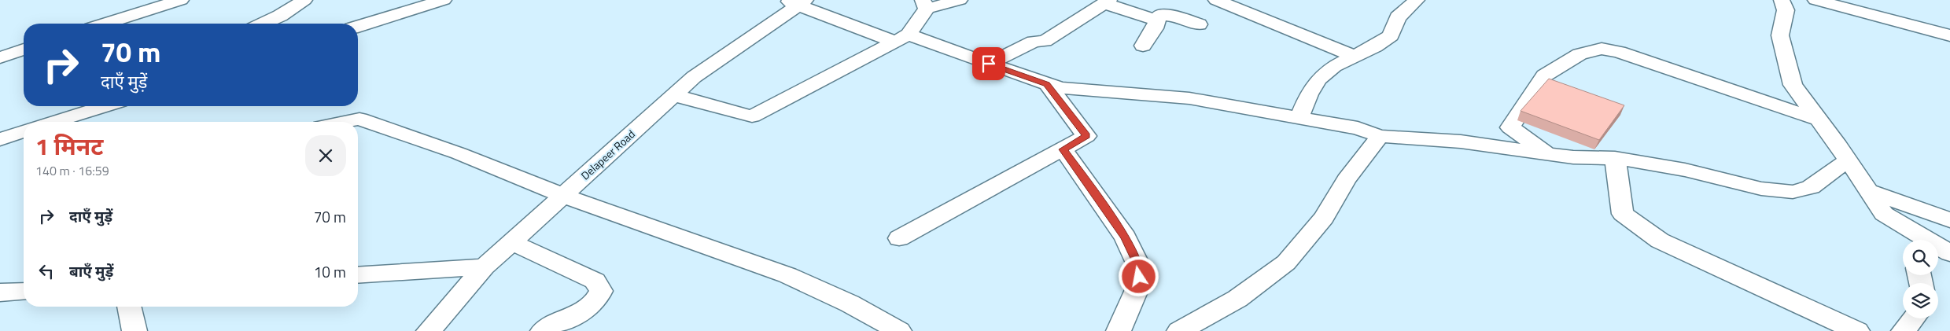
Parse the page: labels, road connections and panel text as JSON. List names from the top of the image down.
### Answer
{
  "streets": {
    "street": ["Delapeer Road"]
  },
  "page": {
    "turn": ["70 m", "दाएँ मुड़ें"],
    "heading": ["1 मिनट", "140 m · 16:59"],
    "list": [
      {
        "name": "दाएँ मुड़ें",
        "value": "70 m"
      },
      {
        "name": "बाएँ मुड़ें",
        "value": "10 m"
      }
    ]
  }
}
